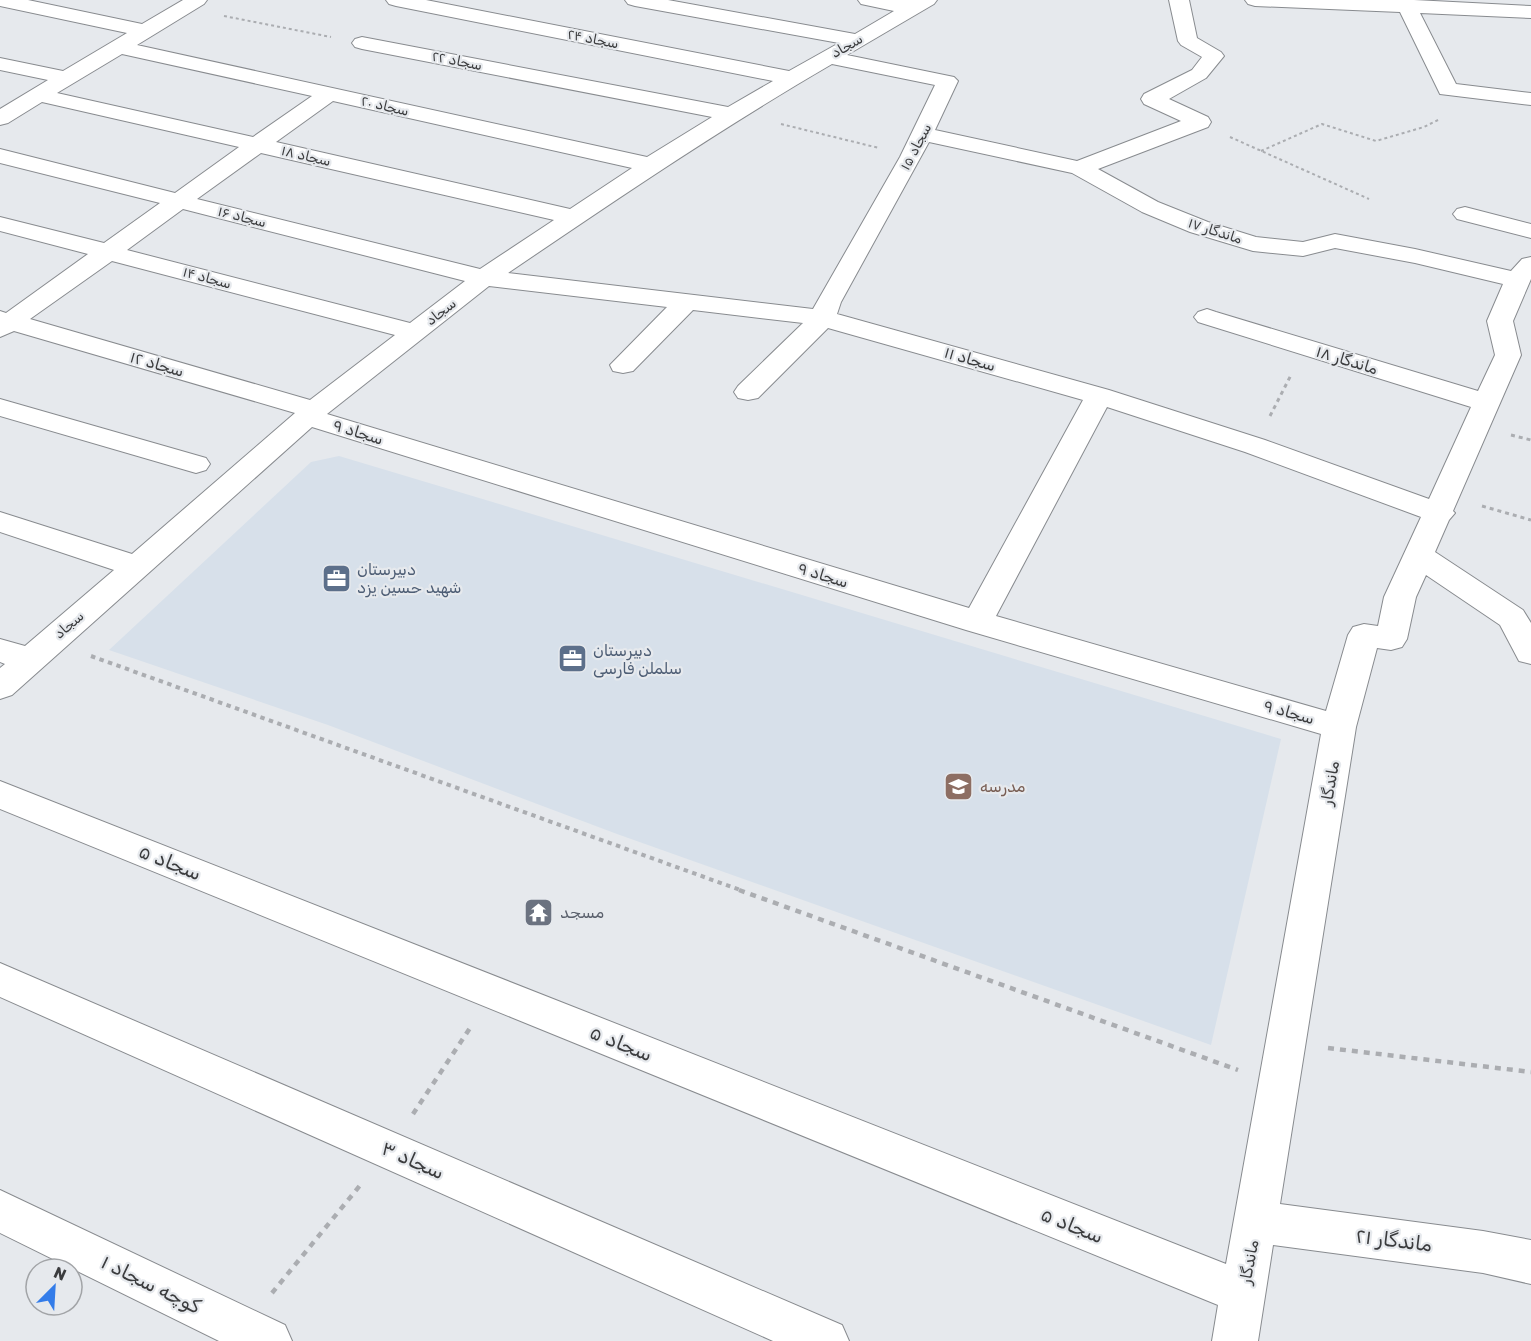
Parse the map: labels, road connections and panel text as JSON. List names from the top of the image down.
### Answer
{
  "streets": {
    "street": [
      "سجاد ۲۴",
      "سجاد",
      "سجاد ۲۲",
      "سجاد ۲۰",
      "سجاد ۱۵",
      "سجاد ۱۸",
      "سجاد ۱۶",
      "ماندگار ۱۷",
      "سجاد ۱۴",
      "سجاد ۱۱",
      "ماندگار ۱۸",
      "سجاد ۱۲",
      "سجاد ۹",
      "ماندگار",
      "سجاد ۵",
      "سجاد ۳",
      "ماندگار ۲۱",
      "کوچه سجاد ۱"
    ]
  },
  "crossings": [
    ["سجاد ۲۴", "سجاد"],
    ["سجاد", "سجاد ۲۲"],
    ["سجاد", "سجاد ۲۰"],
    ["سجاد", "سجاد ۱۵"],
    ["سجاد", "سجاد ۱۸"],
    ["سجاد", "سجاد ۱۶"],
    ["سجاد", "سجاد ۱۴"],
    ["سجاد", "سجاد ۱۱"],
    ["سجاد", "سجاد ۱۲"],
    ["سجاد", "سجاد ۹"],
    ["سجاد ۱۵", "ماندگار ۱۷"],
    ["سجاد ۱۵", "سجاد ۱۱"],
    ["سجاد ۱۶", "سجاد ۱۱"],
    ["ماندگار ۱۷", "ماندگار"],
    ["سجاد ۱۱", "ماندگار"],
    ["ماندگار ۱۸", "ماندگار"],
    ["سجاد ۱۲", "سجاد ۹"],
    ["سجاد ۹", "ماندگار"],
    ["ماندگار", "سجاد ۵"],
    ["ماندگار", "ماندگار ۲۱"]
  ],
  "places": {
    "office": ["دبیرستان شهید حسین یزد", "دبیرستان سلملن فارسی"],
    "school or university": ["مدرسه"],
    "temple": ["مسجد"]
  },
  "north": "top right"
}
